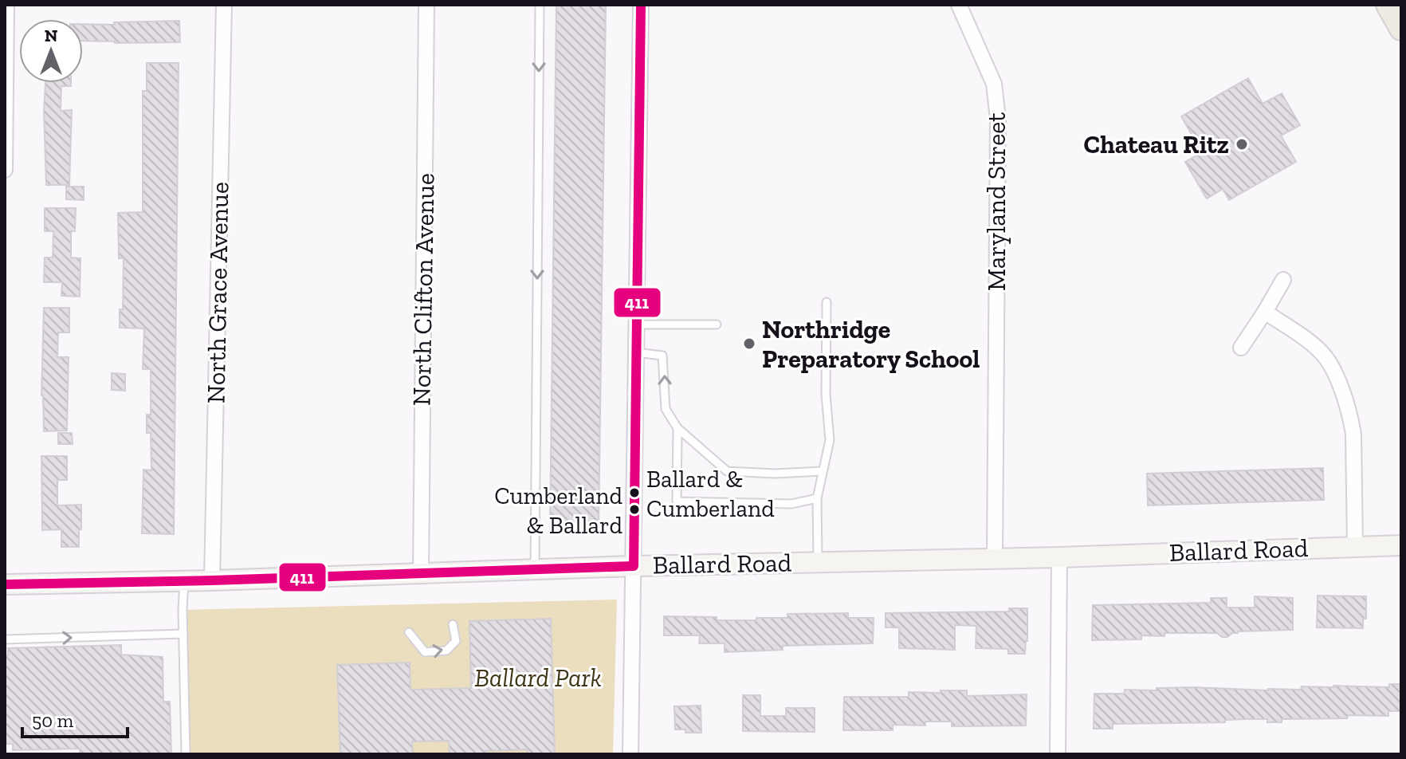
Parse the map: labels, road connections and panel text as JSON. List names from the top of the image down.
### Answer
{
  "streets": {
    "street": [
      "Maryland Street",
      "North Clifton Avenue",
      "North Grace Avenue",
      "Ballard Road"
    ]
  },
  "crossings": [
    ["Maryland Street", "Ballard Road"],
    ["North Clifton Avenue", "Ballard Road"],
    ["North Grace Avenue", "Ballard Road"]
  ],
  "parks": ["Ballard Park"],
  "places": [
    "Chateau Ritz",
    "Northridge Preparatory School",
    "Ballard & Cumberland",
    "Cumberland & Ballard"
  ],
  "lines": ["transit line 411"],
  "scale_bar": "50 m",
  "north": "top"
}
